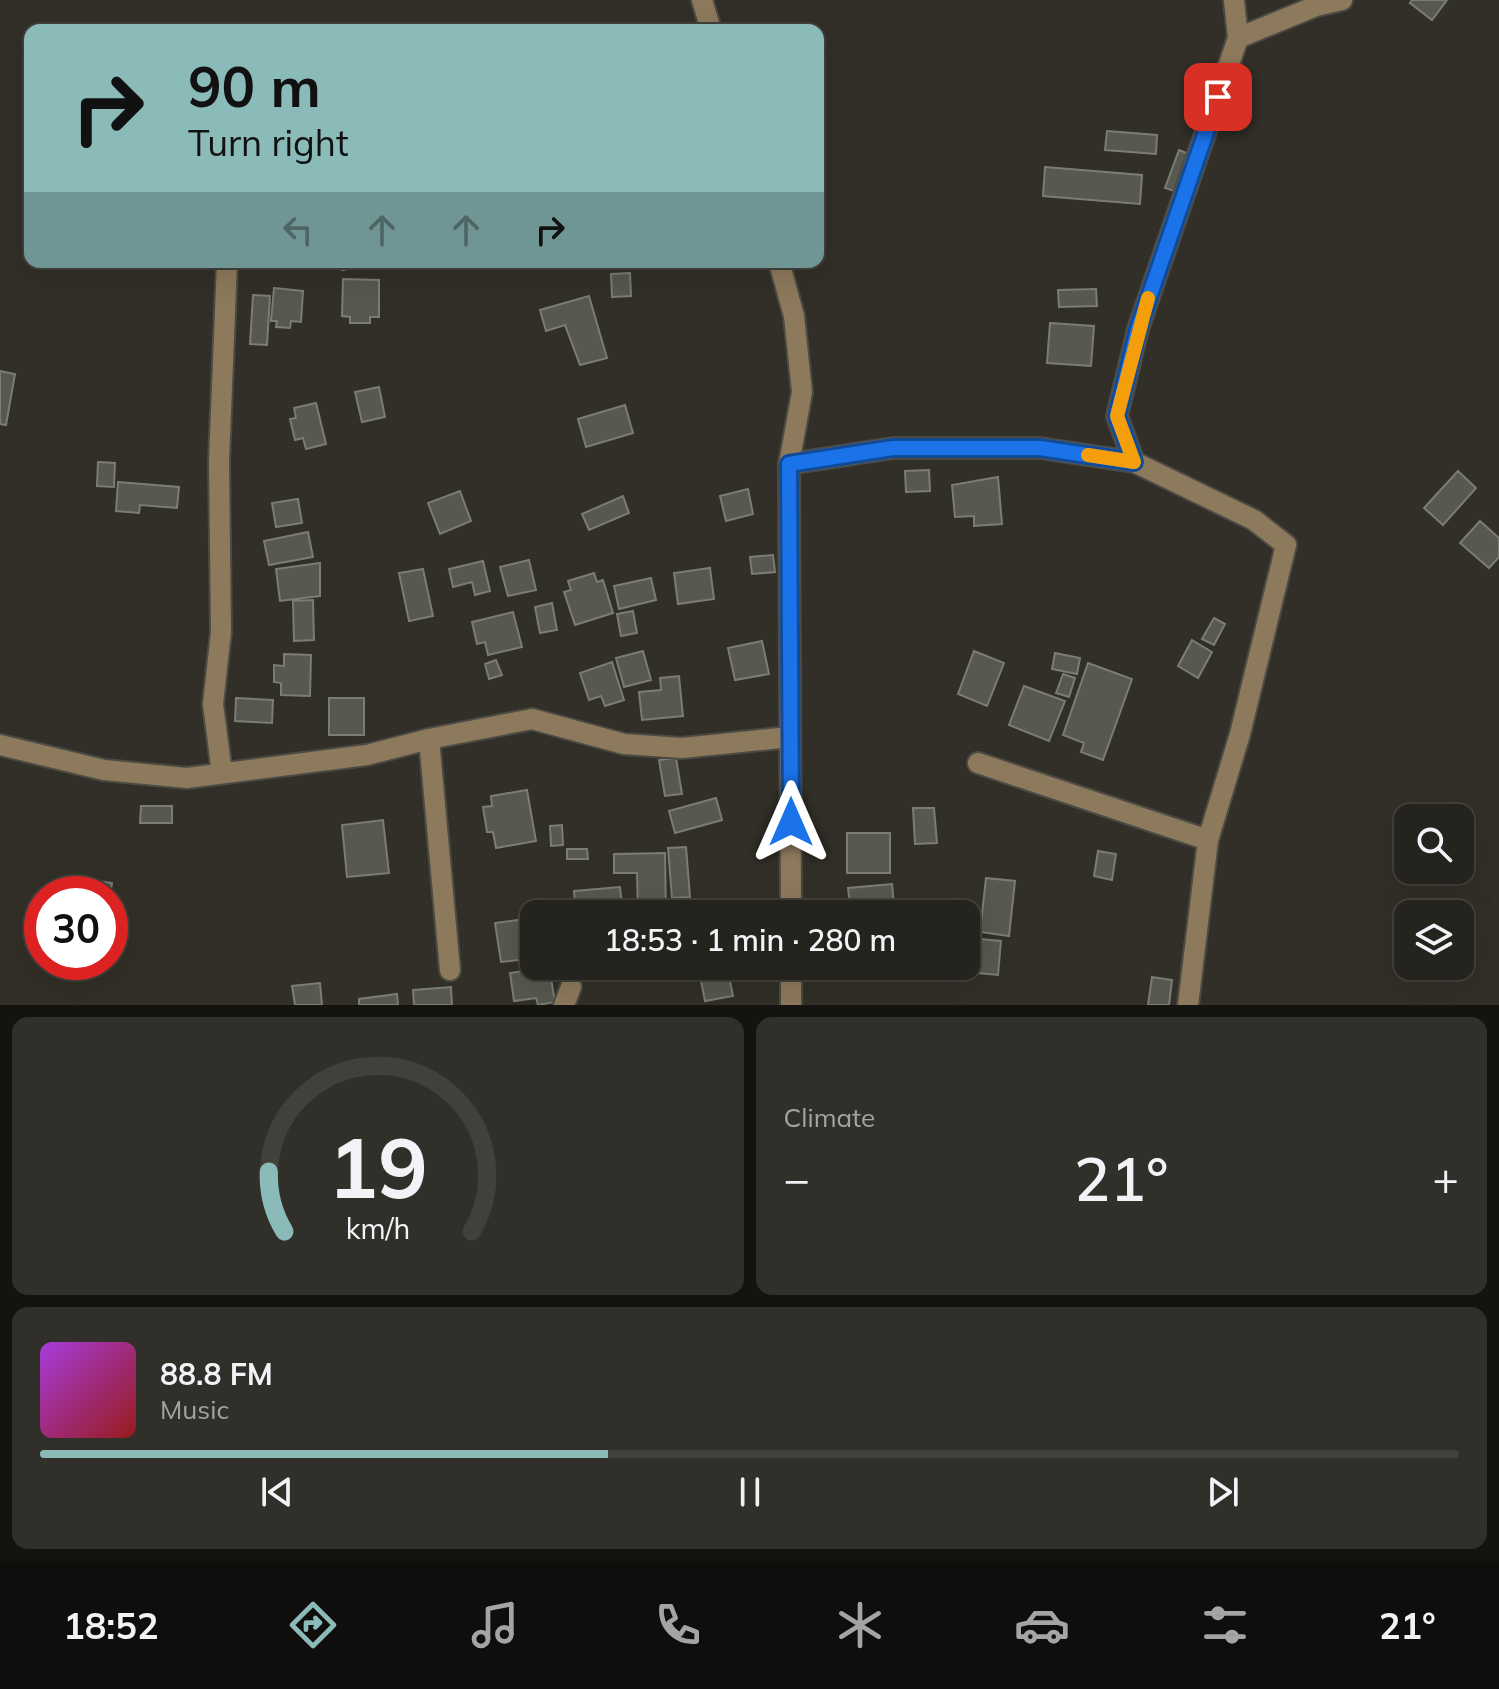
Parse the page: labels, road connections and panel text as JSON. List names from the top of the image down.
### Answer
{
  "page": {
    "turn": ["90 m", "Turn right"],
    "limit": "30",
    "trip": "18:53 · 1 min · 280 m",
    "tile": "Climate",
    "heat": ["−", "21°", "+"],
    "song": ["88.8 FM", "Music"],
    "tabs": ["18:52", "21°"],
    "gauge": ["19", "km/h"]
  }
}
